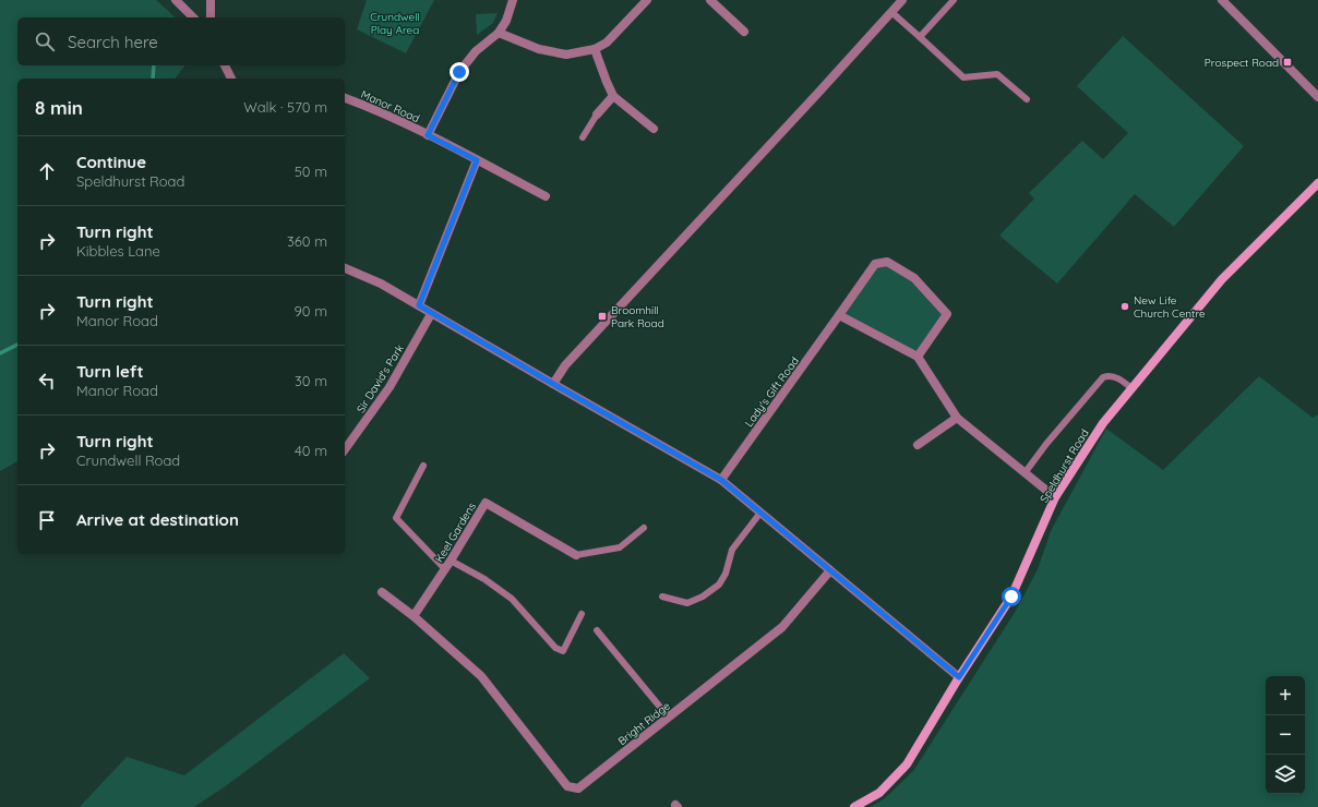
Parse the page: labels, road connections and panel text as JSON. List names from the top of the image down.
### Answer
{
  "streets": {
    "street": [
      "Manor Road",
      "Sir David's Park",
      "Lady's Gift Road",
      "Speldhurst Road",
      "Keel Gardens",
      "Bright Ridge"
    ]
  },
  "crossings": [
    ["Keel Gardens", "Bright Ridge"]
  ],
  "parks": ["Crundwell Play Area"],
  "places": {
    "transit": ["Prospect Road", "Broomhill Park Road"],
    "other": ["New Life Church Centre"]
  },
  "page": {
    "search": "Search here",
    "heading": ["8 min", "Walk · 570 m"],
    "list": [
      ["Continue", "Speldhurst Road", "50 m"],
      ["Turn right", "Kibbles Lane", "360 m"],
      ["Turn right", "Manor Road", "90 m"],
      ["Turn left", "Manor Road", "30 m"],
      ["Turn right", "Crundwell Road", "40 m"],
      "Arrive at destination"
    ],
    "map_buttons": ["+", "−"]
  }
}
